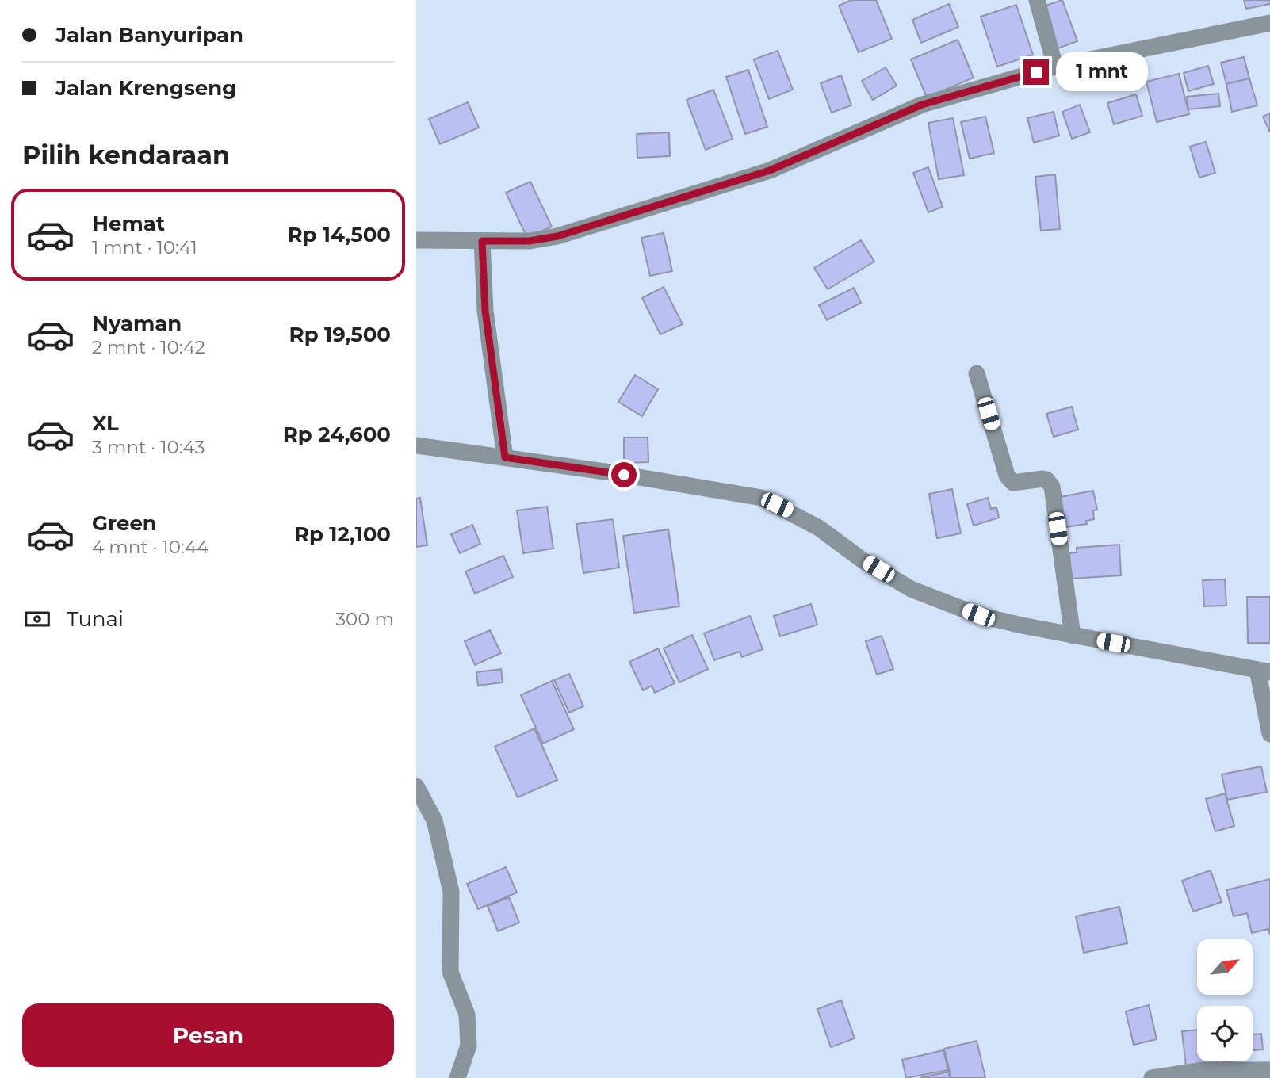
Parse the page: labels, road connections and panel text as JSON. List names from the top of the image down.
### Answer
{
  "north": "top right",
  "page": {
    "banner": ["Jalan Banyuripan", "Jalan Krengseng"],
    "bubble": "1 mnt",
    "heading": "Pilih kendaraan",
    "list": [
      {
        "name": "Hemat",
        "note": "1 mnt · 10:41",
        "value": "Rp 14,500"
      },
      {
        "name": "Nyaman",
        "note": "2 mnt · 10:42",
        "value": "Rp 19,500"
      },
      {
        "name": "XL",
        "note": "3 mnt · 10:43",
        "value": "Rp 24,600"
      },
      {
        "name": "Green",
        "note": "4 mnt · 10:44",
        "value": "Rp 12,100"
      }
    ],
    "pay": ["Tunai", "300 m"],
    "buttons": "Pesan"
  }
}
